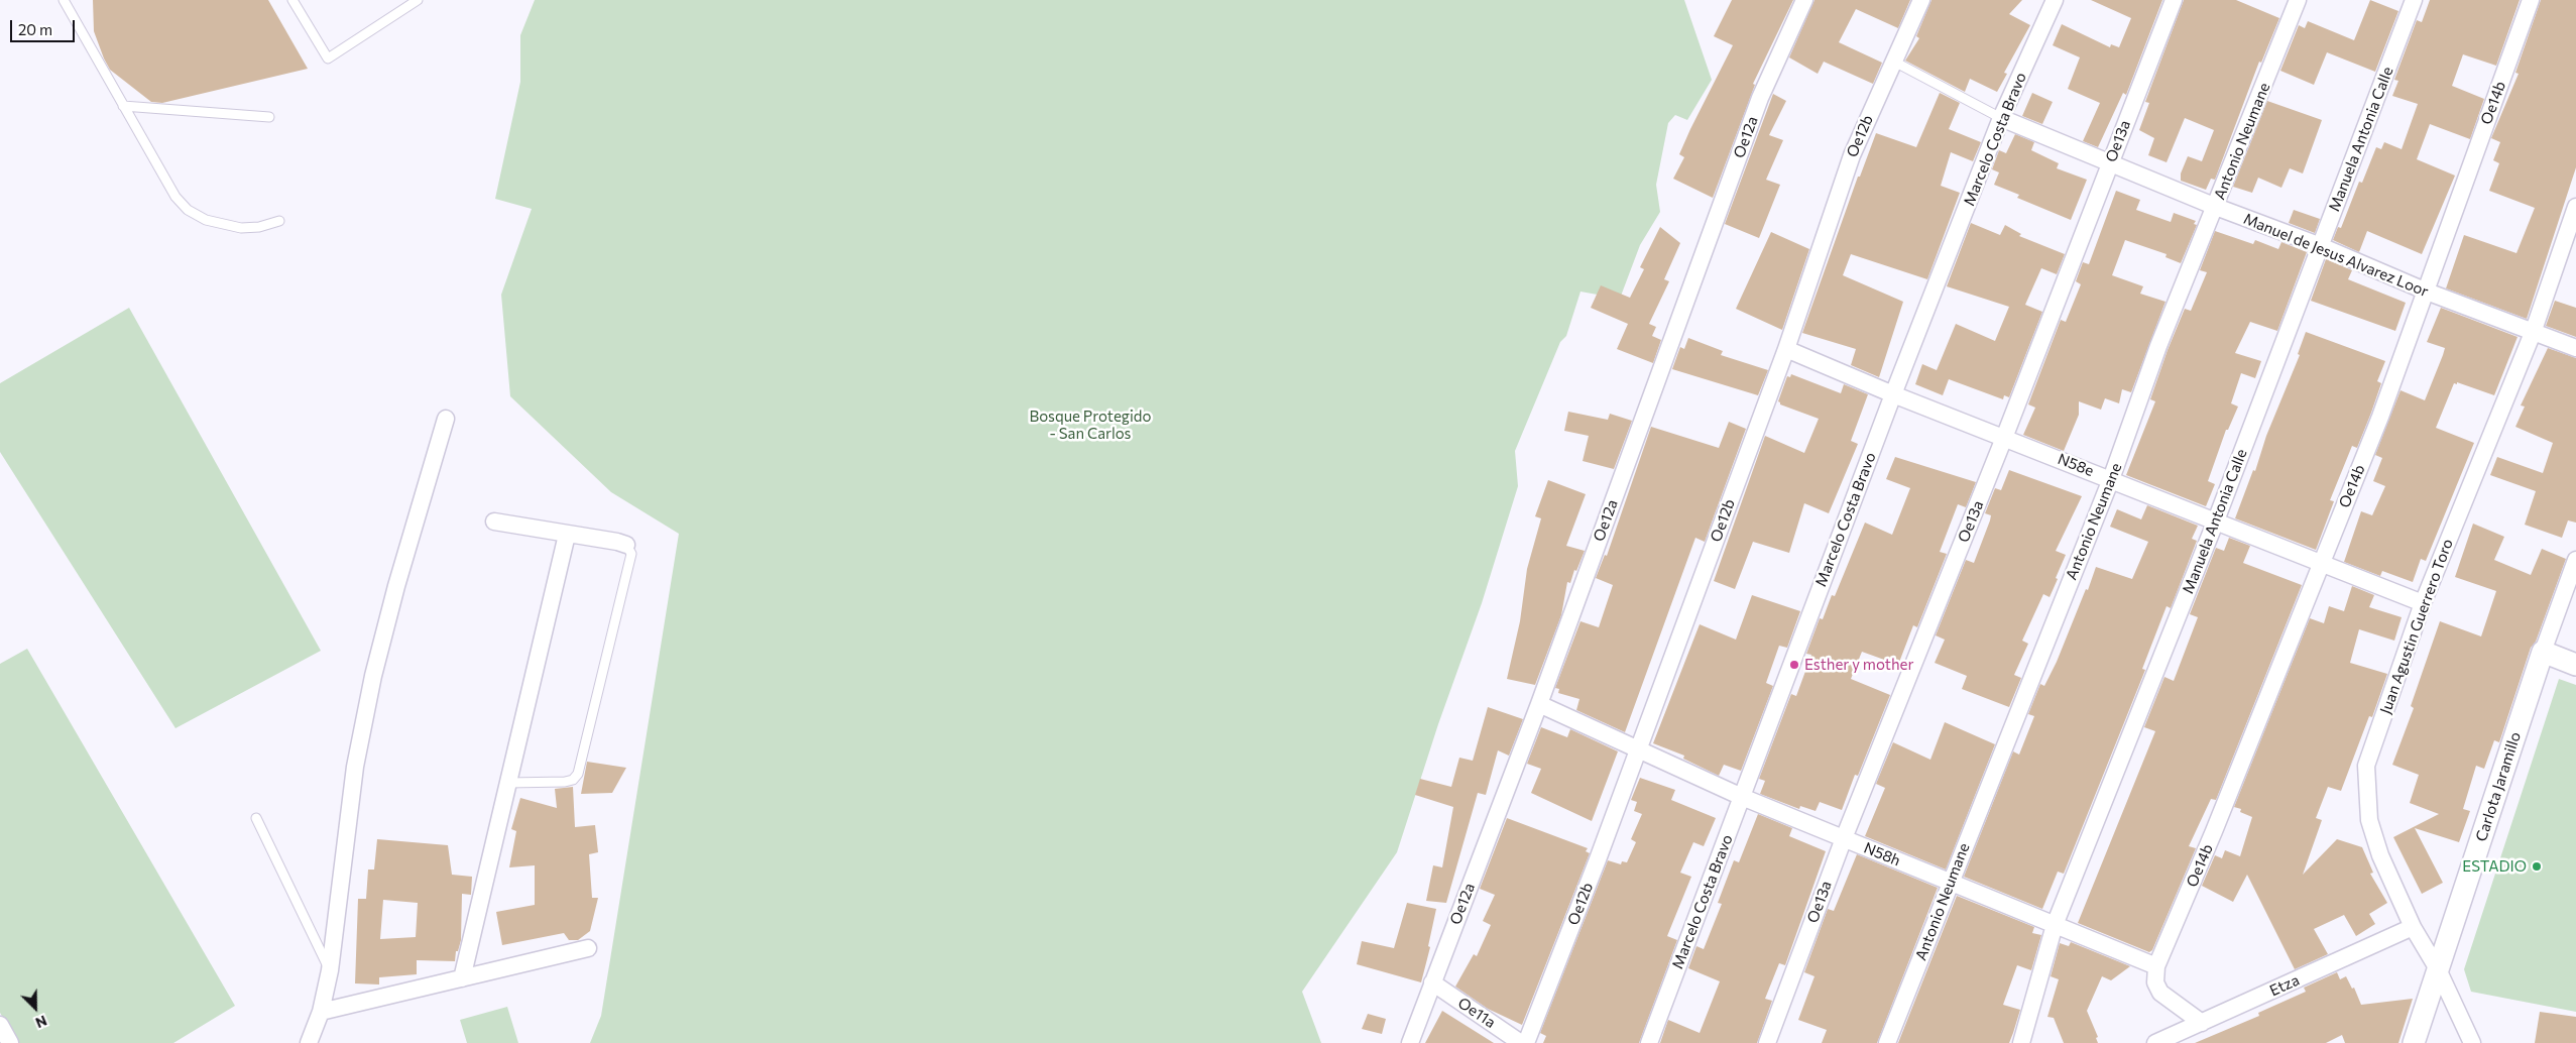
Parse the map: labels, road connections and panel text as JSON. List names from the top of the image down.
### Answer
{
  "streets": {
    "street": [
      "Oe14b",
      "Oe12b",
      "Oe12a",
      "Marcelo Costa Bravo",
      "Manuela Antonia Calle",
      "Oe13a",
      "Antonio Neumane",
      "Manuel de Jesus Alvarez Loor",
      "N58e",
      "Juan Agustin Guerrero Toro",
      "Carlota Jaramillo",
      "N58h",
      "Etza",
      "Oe11a"
    ]
  },
  "crossings": [
    ["Oe14b", "Manuel de Jesus Alvarez Loor"],
    ["Oe14b", "N58e"],
    ["Oe14b", "N58h"],
    ["Oe12b", "Manuel de Jesus Alvarez Loor"],
    ["Oe12b", "N58e"],
    ["Oe12b", "N58h"],
    ["Oe12a", "N58h"],
    ["Oe12a", "Oe11a"],
    ["Marcelo Costa Bravo", "Manuel de Jesus Alvarez Loor"],
    ["Marcelo Costa Bravo", "N58e"],
    ["Marcelo Costa Bravo", "N58h"],
    ["Manuela Antonia Calle", "Manuel de Jesus Alvarez Loor"],
    ["Manuela Antonia Calle", "N58e"],
    ["Manuela Antonia Calle", "N58h"],
    ["Oe13a", "Manuel de Jesus Alvarez Loor"],
    ["Oe13a", "N58e"],
    ["Oe13a", "N58h"],
    ["Antonio Neumane", "Manuel de Jesus Alvarez Loor"],
    ["Antonio Neumane", "N58e"],
    ["Antonio Neumane", "N58h"],
    ["Manuel de Jesus Alvarez Loor", "Juan Agustin Guerrero Toro"],
    ["N58e", "Juan Agustin Guerrero Toro"],
    ["Juan Agustin Guerrero Toro", "Carlota Jaramillo"],
    ["Juan Agustin Guerrero Toro", "Etza"]
  ],
  "parks": ["Bosque Protegido - San Carlos"],
  "places": ["Esther y mother", "ESTADIO"],
  "scale_bar": "20 m",
  "north": "bottom right"
}
